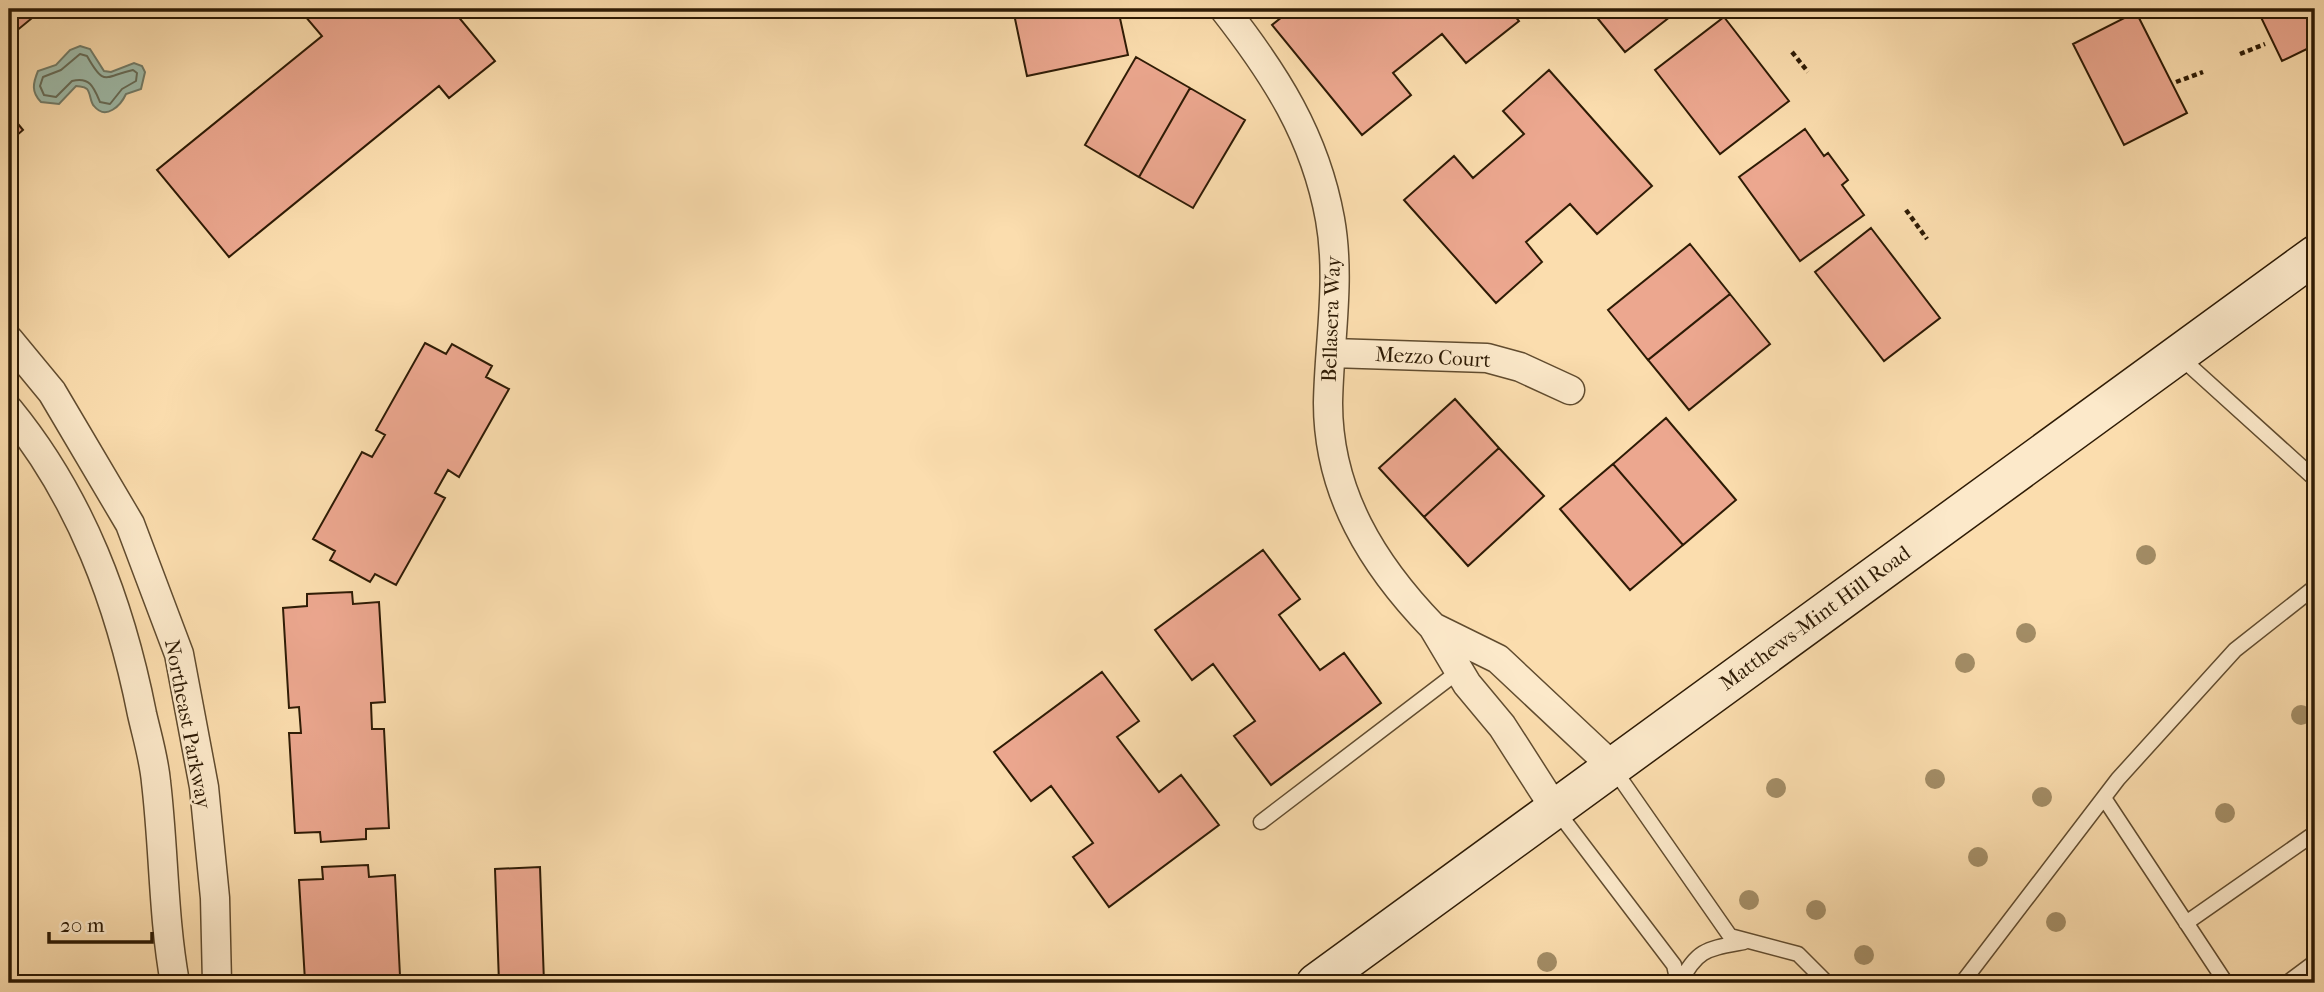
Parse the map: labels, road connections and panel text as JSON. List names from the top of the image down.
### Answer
{
  "streets": {
    "street": [
      "Bellasera Way",
      "Mezzo Court",
      "Matthews-Mint Hill Road",
      "Northeast Parkway"
    ]
  },
  "crossings": [
    ["Bellasera Way", "Mezzo Court"],
    ["Bellasera Way", "Matthews-Mint Hill Road"]
  ],
  "scale_bar": "20 m"
}
